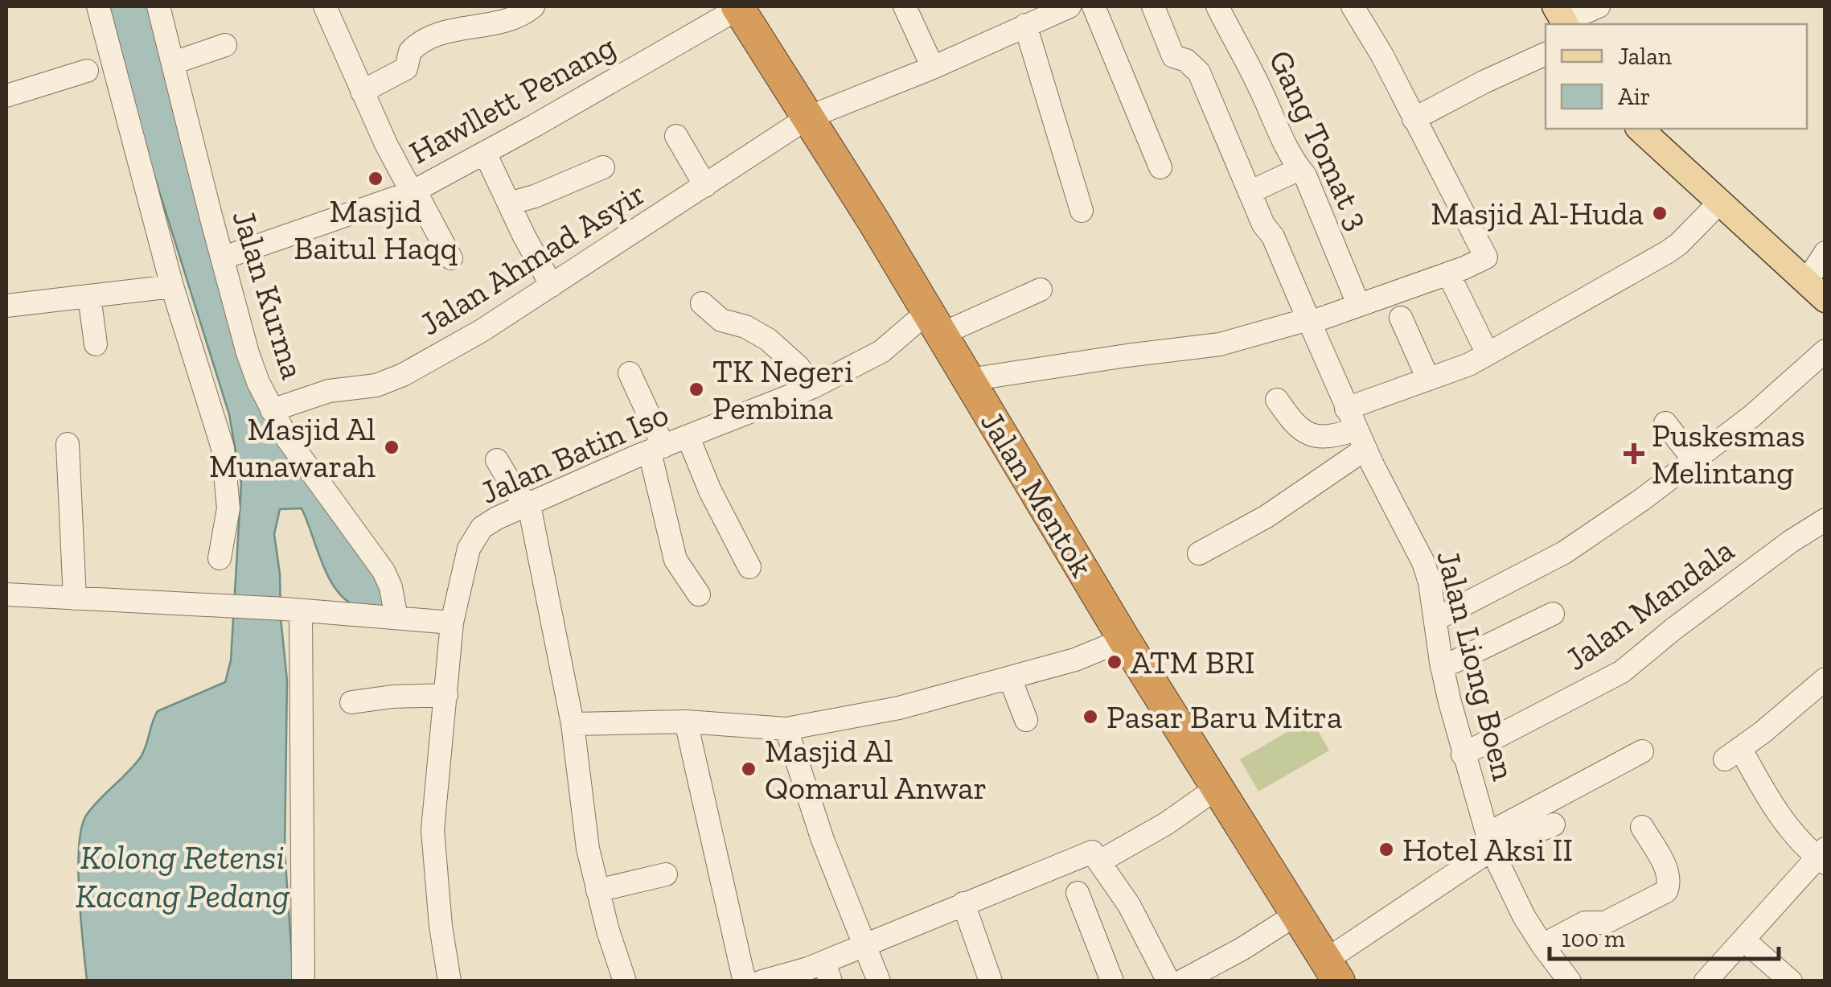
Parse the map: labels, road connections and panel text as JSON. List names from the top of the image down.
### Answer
{
  "streets": {
    "highway": ["Jalan Mentok"],
    "street": [
      "Hawllett Penang",
      "Gang Tomat 3",
      "Jalan Ahmad Asyir",
      "Jalan Kurma",
      "Jalan Batin Iso",
      "Jalan Mandala",
      "Jalan Liong Boen"
    ]
  },
  "crossings": [
    ["Hawllett Penang", "Jalan Mentok"],
    ["Jalan Ahmad Asyir", "Jalan Kurma"],
    ["Jalan Ahmad Asyir", "Jalan Mentok"],
    ["Jalan Batin Iso", "Jalan Mentok"],
    ["Jalan Mandala", "Jalan Liong Boen"]
  ],
  "water": ["Kolong Retensi Kacang Pedang"],
  "places": {
    "other": [
      "Masjid Baitul Haqq",
      "Masjid Al-Huda",
      "TK Negeri Pembina",
      "Masjid Al Munawarah",
      "ATM BRI",
      "Pasar Baru Mitra",
      "Masjid Al Qomarul Anwar",
      "Hotel Aksi II"
    ],
    "health": ["Puskesmas Melintang"]
  },
  "legend": ["Jalan", "Air"],
  "scale_bar": "100 m"
}
